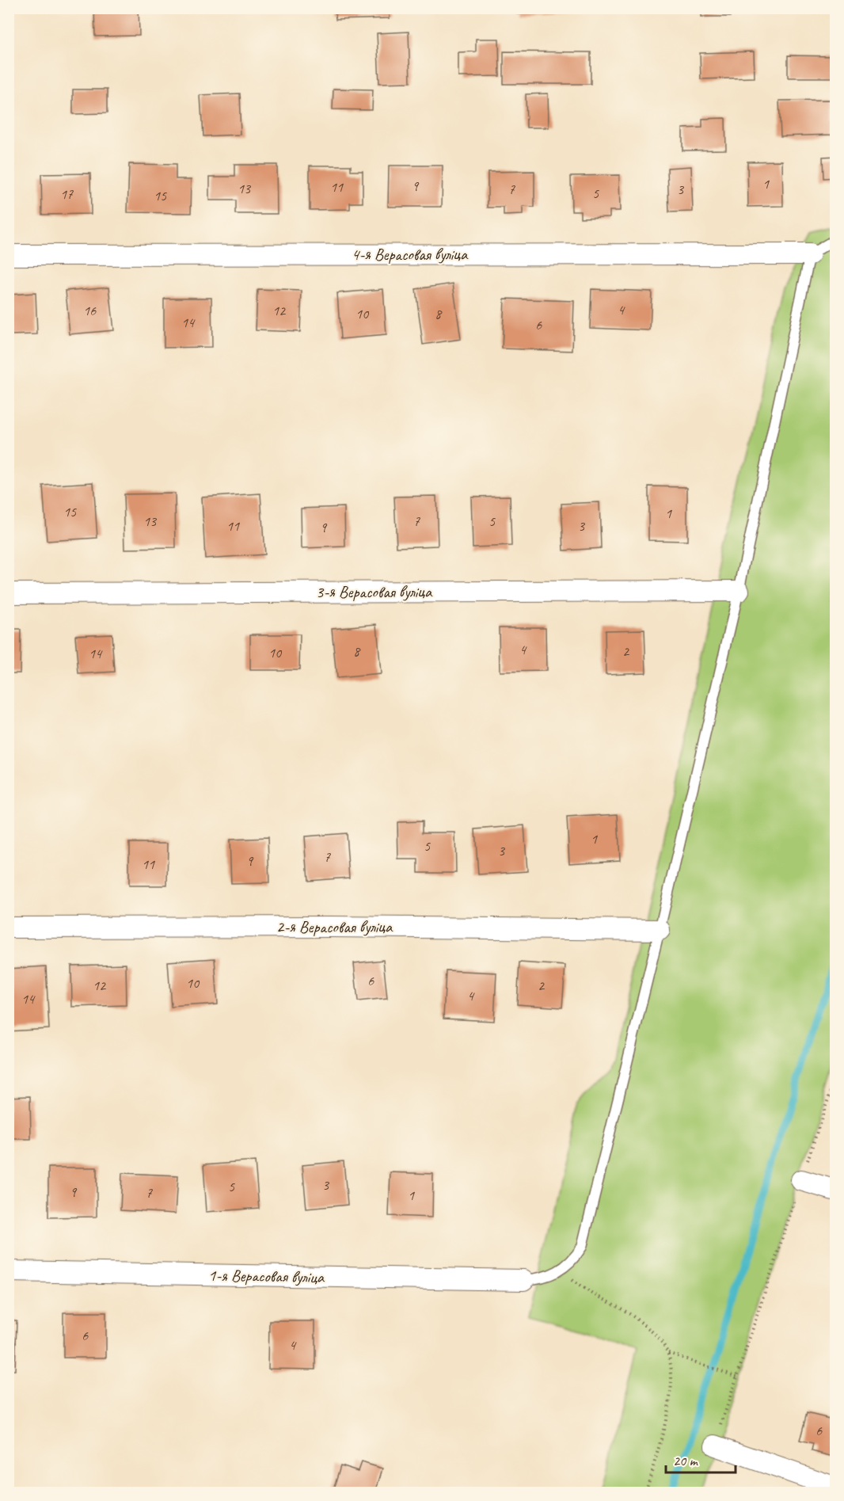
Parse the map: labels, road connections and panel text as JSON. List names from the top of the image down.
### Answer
{
  "streets": {
    "street": [
      "4-я Верасовая вуліца",
      "3-я Верасовая вуліца",
      "2-я Верасовая вуліца",
      "1-я Верасовая вуліца"
    ]
  },
  "house_numbers": [
    "1",
    "9",
    "11",
    "13",
    "7",
    "3",
    "5",
    "17",
    "15",
    "4",
    "16",
    "12",
    "10",
    "8",
    "14",
    "6",
    "15",
    "1",
    "13",
    "7",
    "5",
    "11",
    "3",
    "9",
    "4",
    "8",
    "2",
    "10",
    "14",
    "1",
    "5",
    "3",
    "7",
    "9",
    "11",
    "6",
    "10",
    "12",
    "2",
    "4",
    "14",
    "3",
    "5",
    "9",
    "7",
    "1",
    "6",
    "4",
    "6"
  ],
  "scale_bar": "20 m"
}
